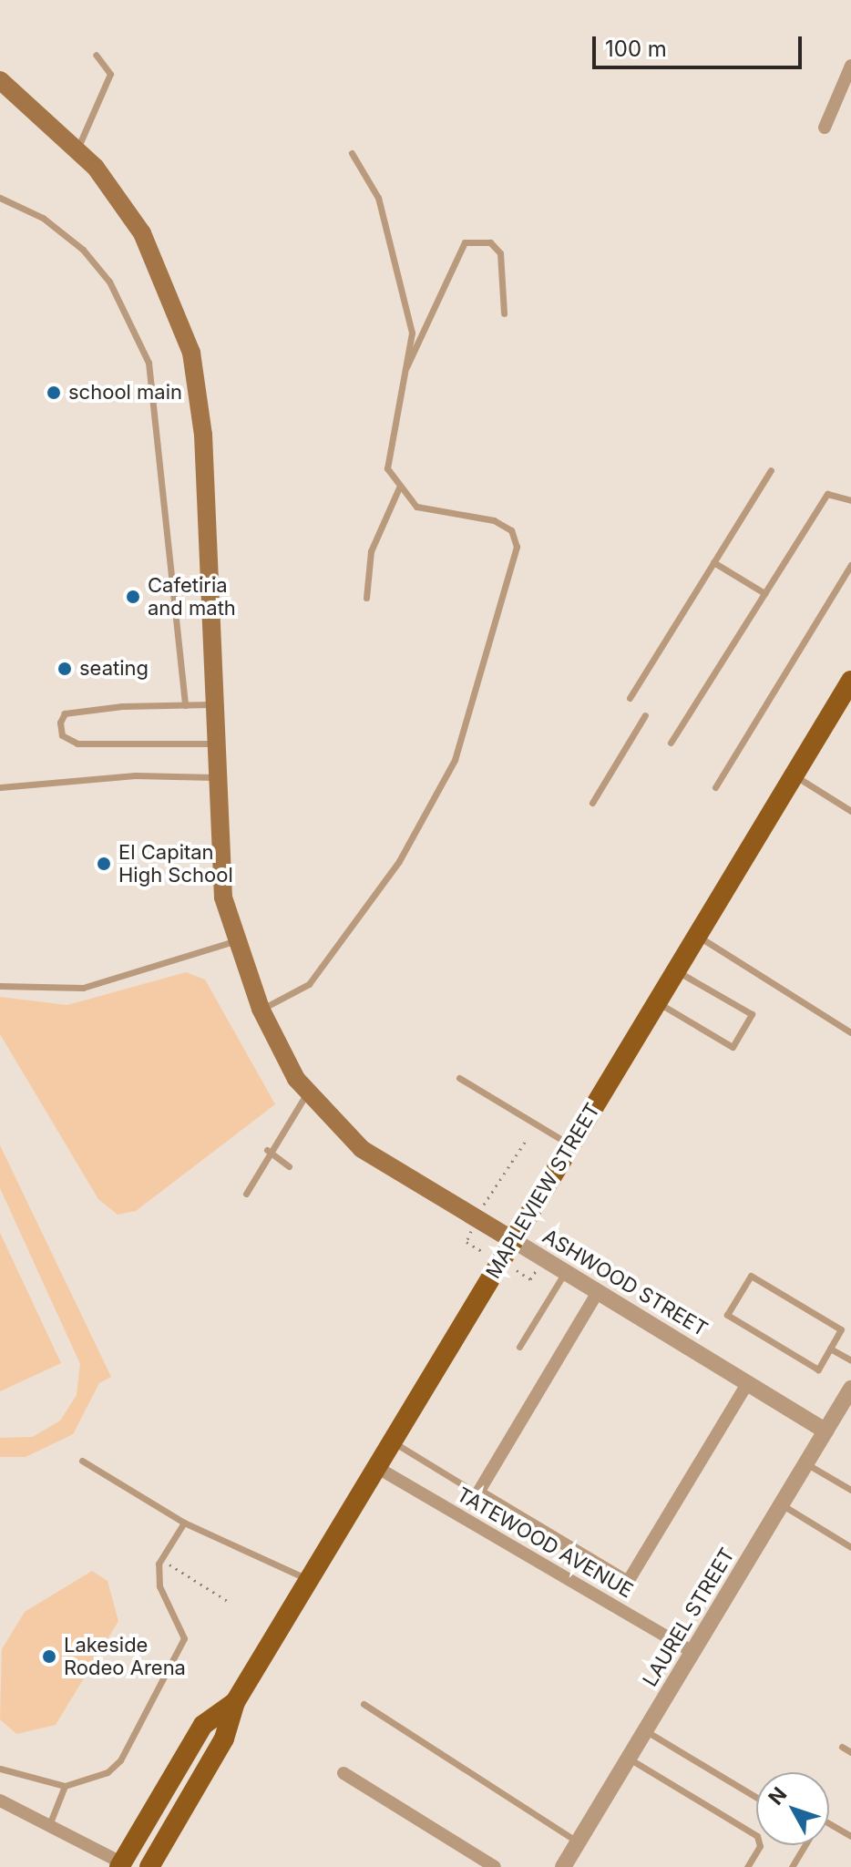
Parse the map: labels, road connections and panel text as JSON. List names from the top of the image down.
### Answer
{
  "streets": {
    "main road": ["MAPLEVIEW STREET", "ASHWOOD STREET"],
    "street": ["TATEWOOD AVENUE", "LAUREL STREET"]
  },
  "crossings": [
    ["MAPLEVIEW STREET", "ASHWOOD STREET"],
    ["MAPLEVIEW STREET", "TATEWOOD AVENUE"],
    ["ASHWOOD STREET", "LAUREL STREET"],
    ["TATEWOOD AVENUE", "LAUREL STREET"]
  ],
  "places": [
    "school main",
    "Cafetiria and math",
    "seating",
    "El Capitan High School",
    "Lakeside Rodeo Arena"
  ],
  "scale_bar": "100 m",
  "north": "top left"
}
